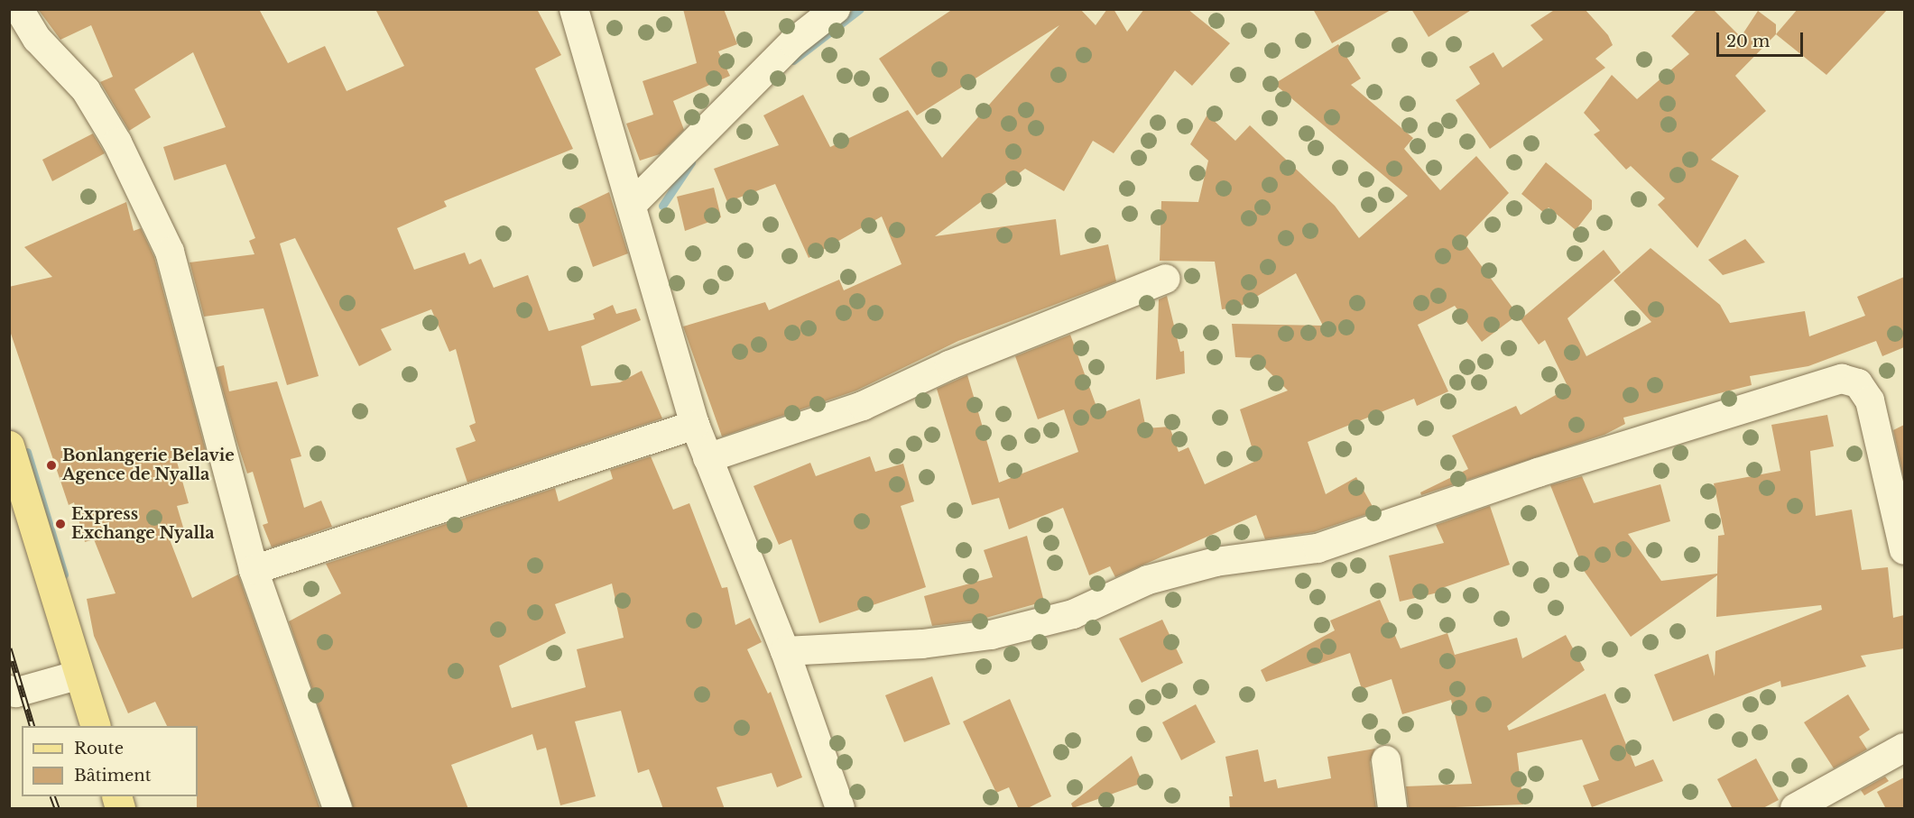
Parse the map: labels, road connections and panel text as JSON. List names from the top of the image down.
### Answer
{
  "places": ["Bonlangerie Belavie Agence de Nyalla", "Express Exchange Nyalla"],
  "legend": ["Route", "Bâtiment"],
  "scale_bar": "20 m"
}
